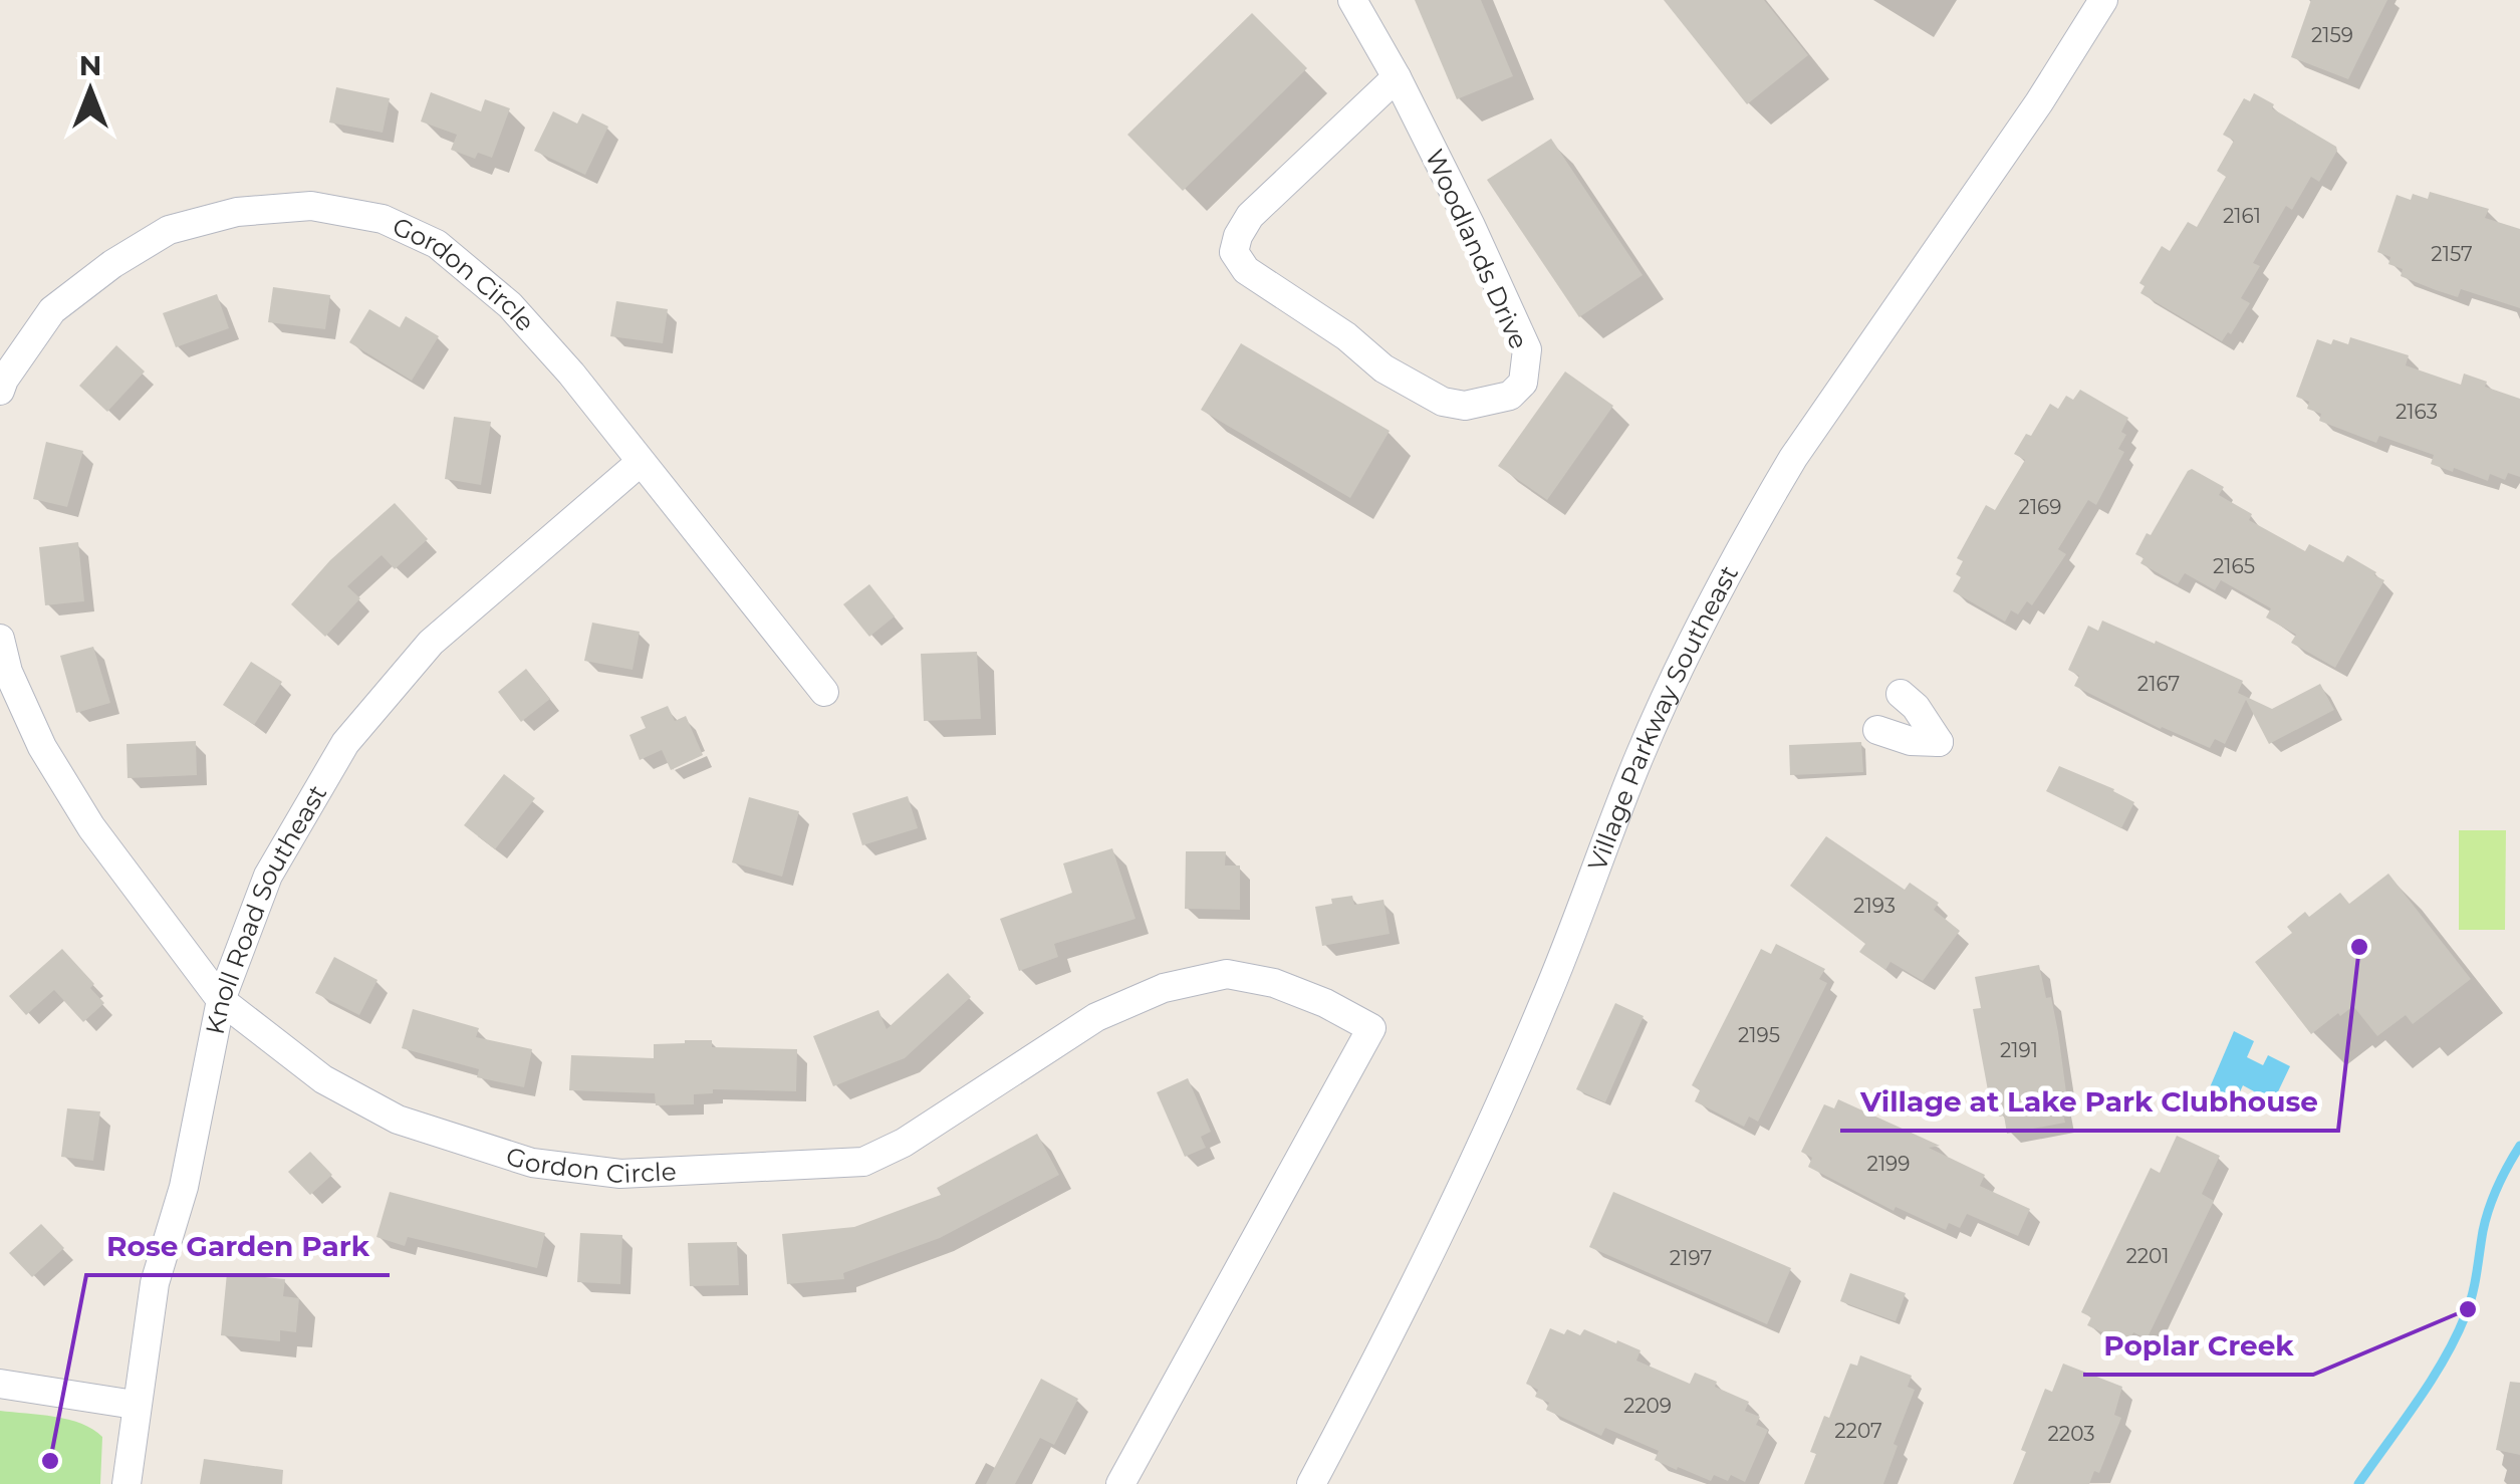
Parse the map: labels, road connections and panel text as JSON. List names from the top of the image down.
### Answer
{
  "streets": {
    "street": [
      "Woodlands Drive",
      "Gordon Circle",
      "Village Parkway Southeast",
      "Knoll Road Southeast"
    ]
  },
  "crossings": [
    ["Gordon Circle", "Knoll Road Southeast"]
  ],
  "places": ["Village at Lake Park Clubhouse", "Poplar Creek", "Rose Garden Park"],
  "house_numbers": [
    "2159",
    "2161",
    "2157",
    "2163",
    "2169",
    "2165",
    "2167",
    "2193",
    "2195",
    "2191",
    "2199",
    "2201",
    "2197",
    "2209",
    "2207",
    "2203"
  ],
  "north": "top"
}
